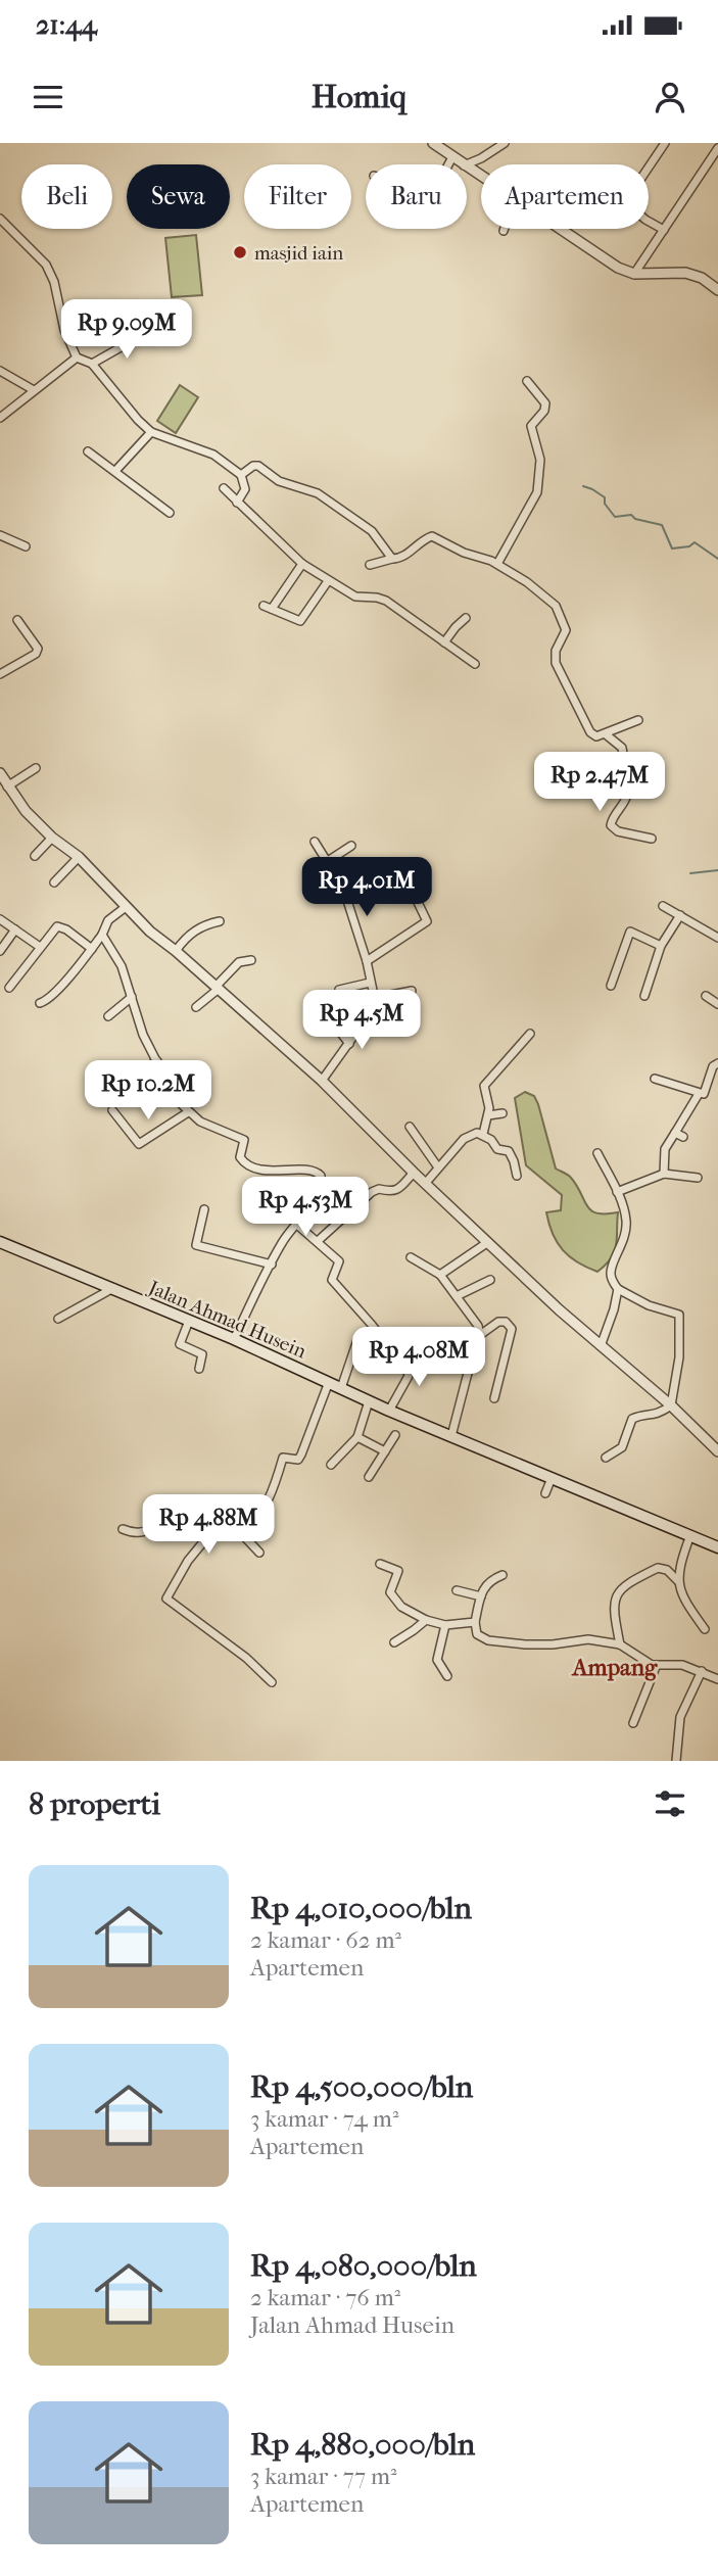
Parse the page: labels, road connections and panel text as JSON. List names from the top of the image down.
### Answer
{
  "streets": {
    "main road": ["Jalan Ahmad Husein"]
  },
  "districts": ["Ampang"],
  "places": ["masjid iain"],
  "page": {
    "status": "21:44",
    "header": "Homiq",
    "chip": [
      "Beli",
      "Sewa",
      "Filter",
      "Baru",
      "Apartemen"
    ],
    "price": [
      "Rp 9.09M",
      "Rp 2.47M",
      "Rp 4.01M",
      "Rp 4.5M",
      "Rp 10.2M",
      "Rp 4.53M",
      "Rp 4.08M",
      "Rp 4.88M"
    ],
    "heading": "8 properti",
    "list": [
      {
        "name": "Rp 4,010,000/bln",
        "note": "2 kamar · 62 m² · Apartemen"
      },
      {
        "name": "Rp 4,500,000/bln",
        "note": "3 kamar · 74 m² · Apartemen"
      },
      {
        "name": "Rp 4,080,000/bln",
        "note": "2 kamar · 76 m² · Jalan Ahmad Husein"
      },
      {
        "name": "Rp 4,880,000/bln",
        "note": "3 kamar · 77 m² · Apartemen"
      }
    ]
  }
}
